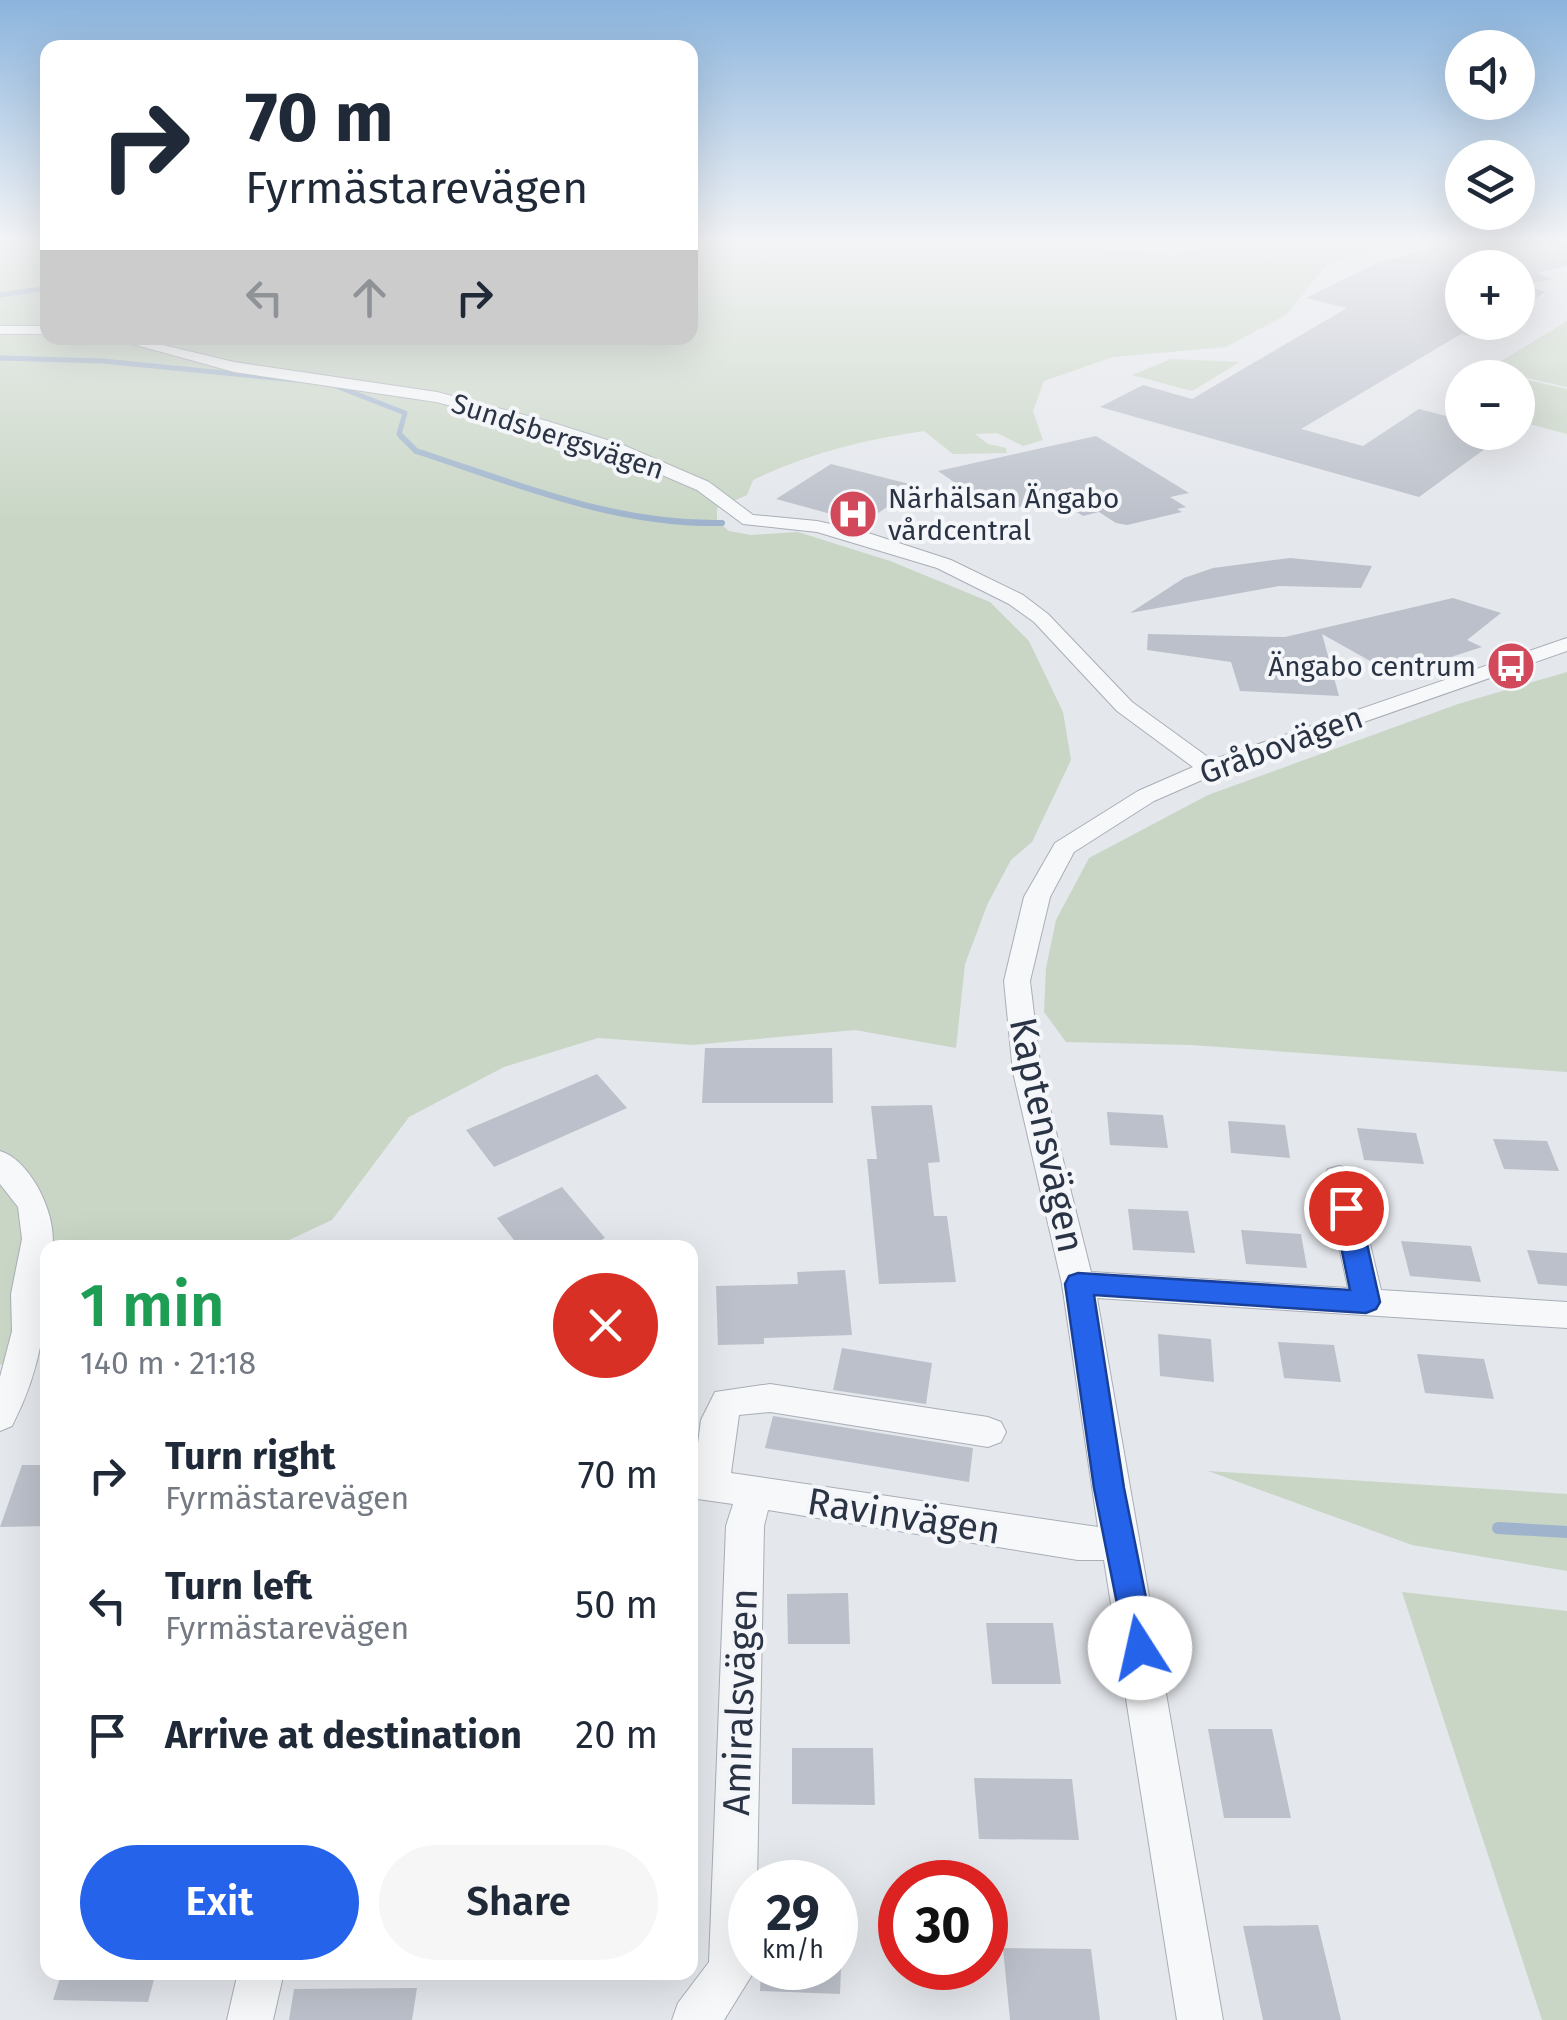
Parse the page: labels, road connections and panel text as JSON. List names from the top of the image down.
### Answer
{
  "streets": {
    "street": [
      "Sundsbergsvägen",
      "Gråbovägen",
      "Kaptensvägen",
      "Ravinvägen",
      "Amiralsvägen"
    ]
  },
  "crossings": [
    ["Sundsbergsvägen", "Gråbovägen"],
    ["Gråbovägen", "Kaptensvägen"],
    ["Kaptensvägen", "Ravinvägen"],
    ["Ravinvägen", "Amiralsvägen"]
  ],
  "places": {
    "hospital": ["Närhälsan Ängabo vårdcentral"],
    "bus stop": ["Ängabo centrum"]
  },
  "page": {
    "map_buttons": ["+", "−"],
    "turn": ["70 m", "Fyrmästarevägen"],
    "heading": ["1 min", "140 m · 21:18"],
    "list": [
      {
        "name": "Turn right",
        "note": "Fyrmästarevägen",
        "value": "70 m"
      },
      {
        "name": "Turn left",
        "note": "Fyrmästarevägen",
        "value": "50 m"
      },
      {
        "name": "Arrive at destination",
        "value": "20 m"
      }
    ],
    "buttons": ["Exit", "Share"],
    "speed": "29 km/h",
    "limit": "30"
  }
}
